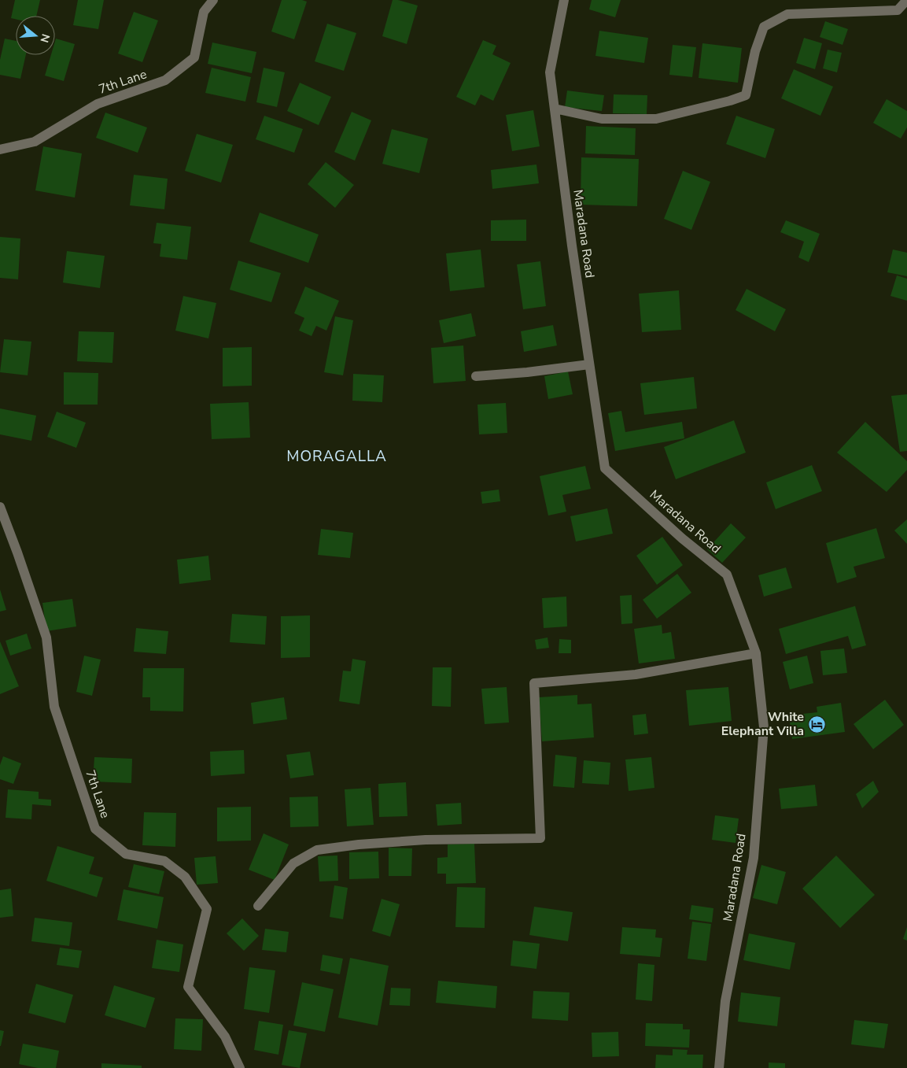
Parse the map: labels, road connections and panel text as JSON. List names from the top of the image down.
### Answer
{
  "streets": {
    "street": ["7th Lane", "Maradana Road"]
  },
  "districts": ["MORAGALLA"],
  "places": {
    "hotel": ["White Elephant Villa"]
  },
  "north": "right"
}
